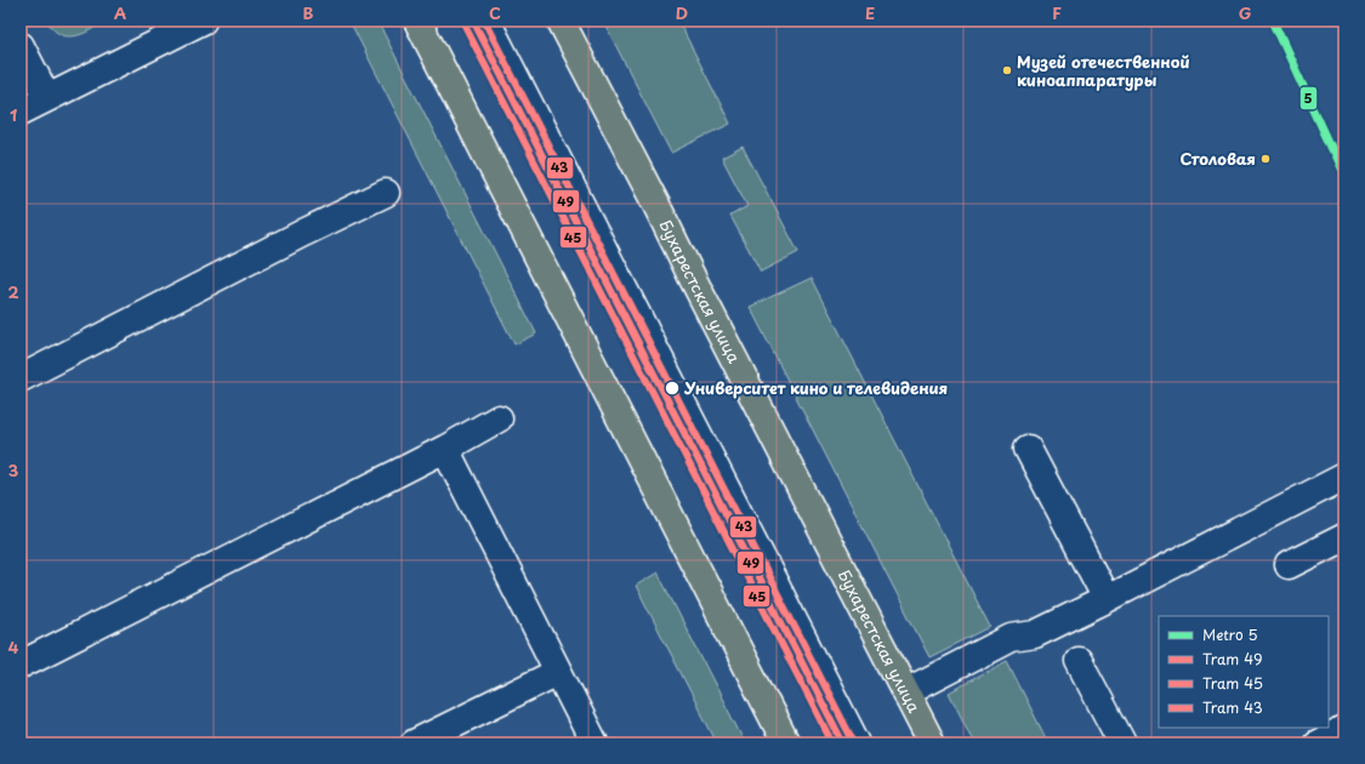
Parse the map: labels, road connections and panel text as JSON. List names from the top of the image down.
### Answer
{
  "streets": {
    "main road": ["Бухарестская улица"]
  },
  "places": ["Музей отечественной киноаппаратуры", "Столовая", "Университет кино и телевидения"],
  "lines": [
    "metro line 5",
    "tram line 49",
    "tram line 43",
    "tram line 45"
  ],
  "legend": [
    "Metro 5",
    "Tram 49",
    "Tram 45",
    "Tram 43"
  ],
  "grid": {
    "columns": [
      "A",
      "B",
      "C",
      "D",
      "E",
      "F",
      "G"
    ],
    "rows": [
      "1",
      "2",
      "3",
      "4"
    ]
  }
}
